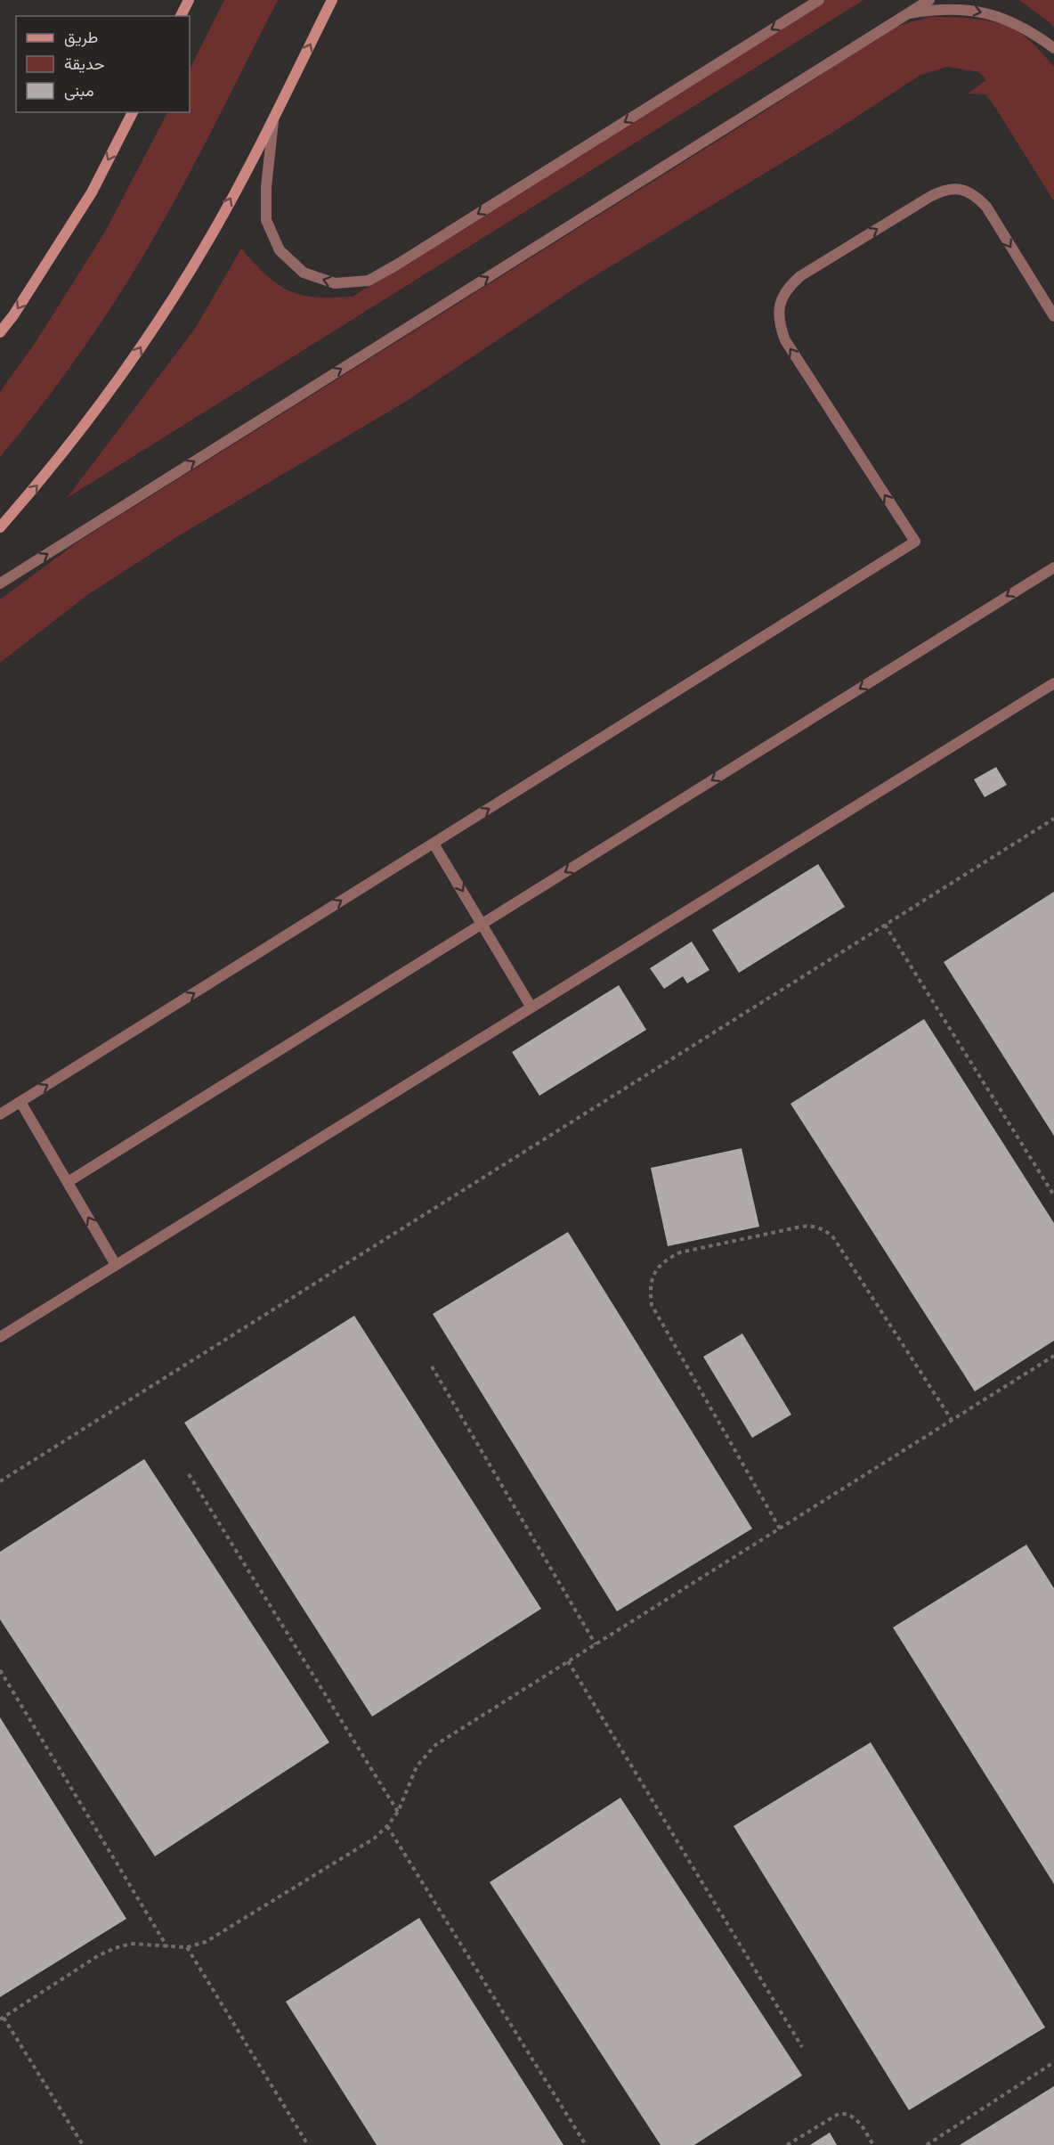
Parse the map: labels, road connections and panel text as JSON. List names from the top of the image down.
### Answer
{
  "legend": ["طريق", "حديقة", "مبنى"]
}
